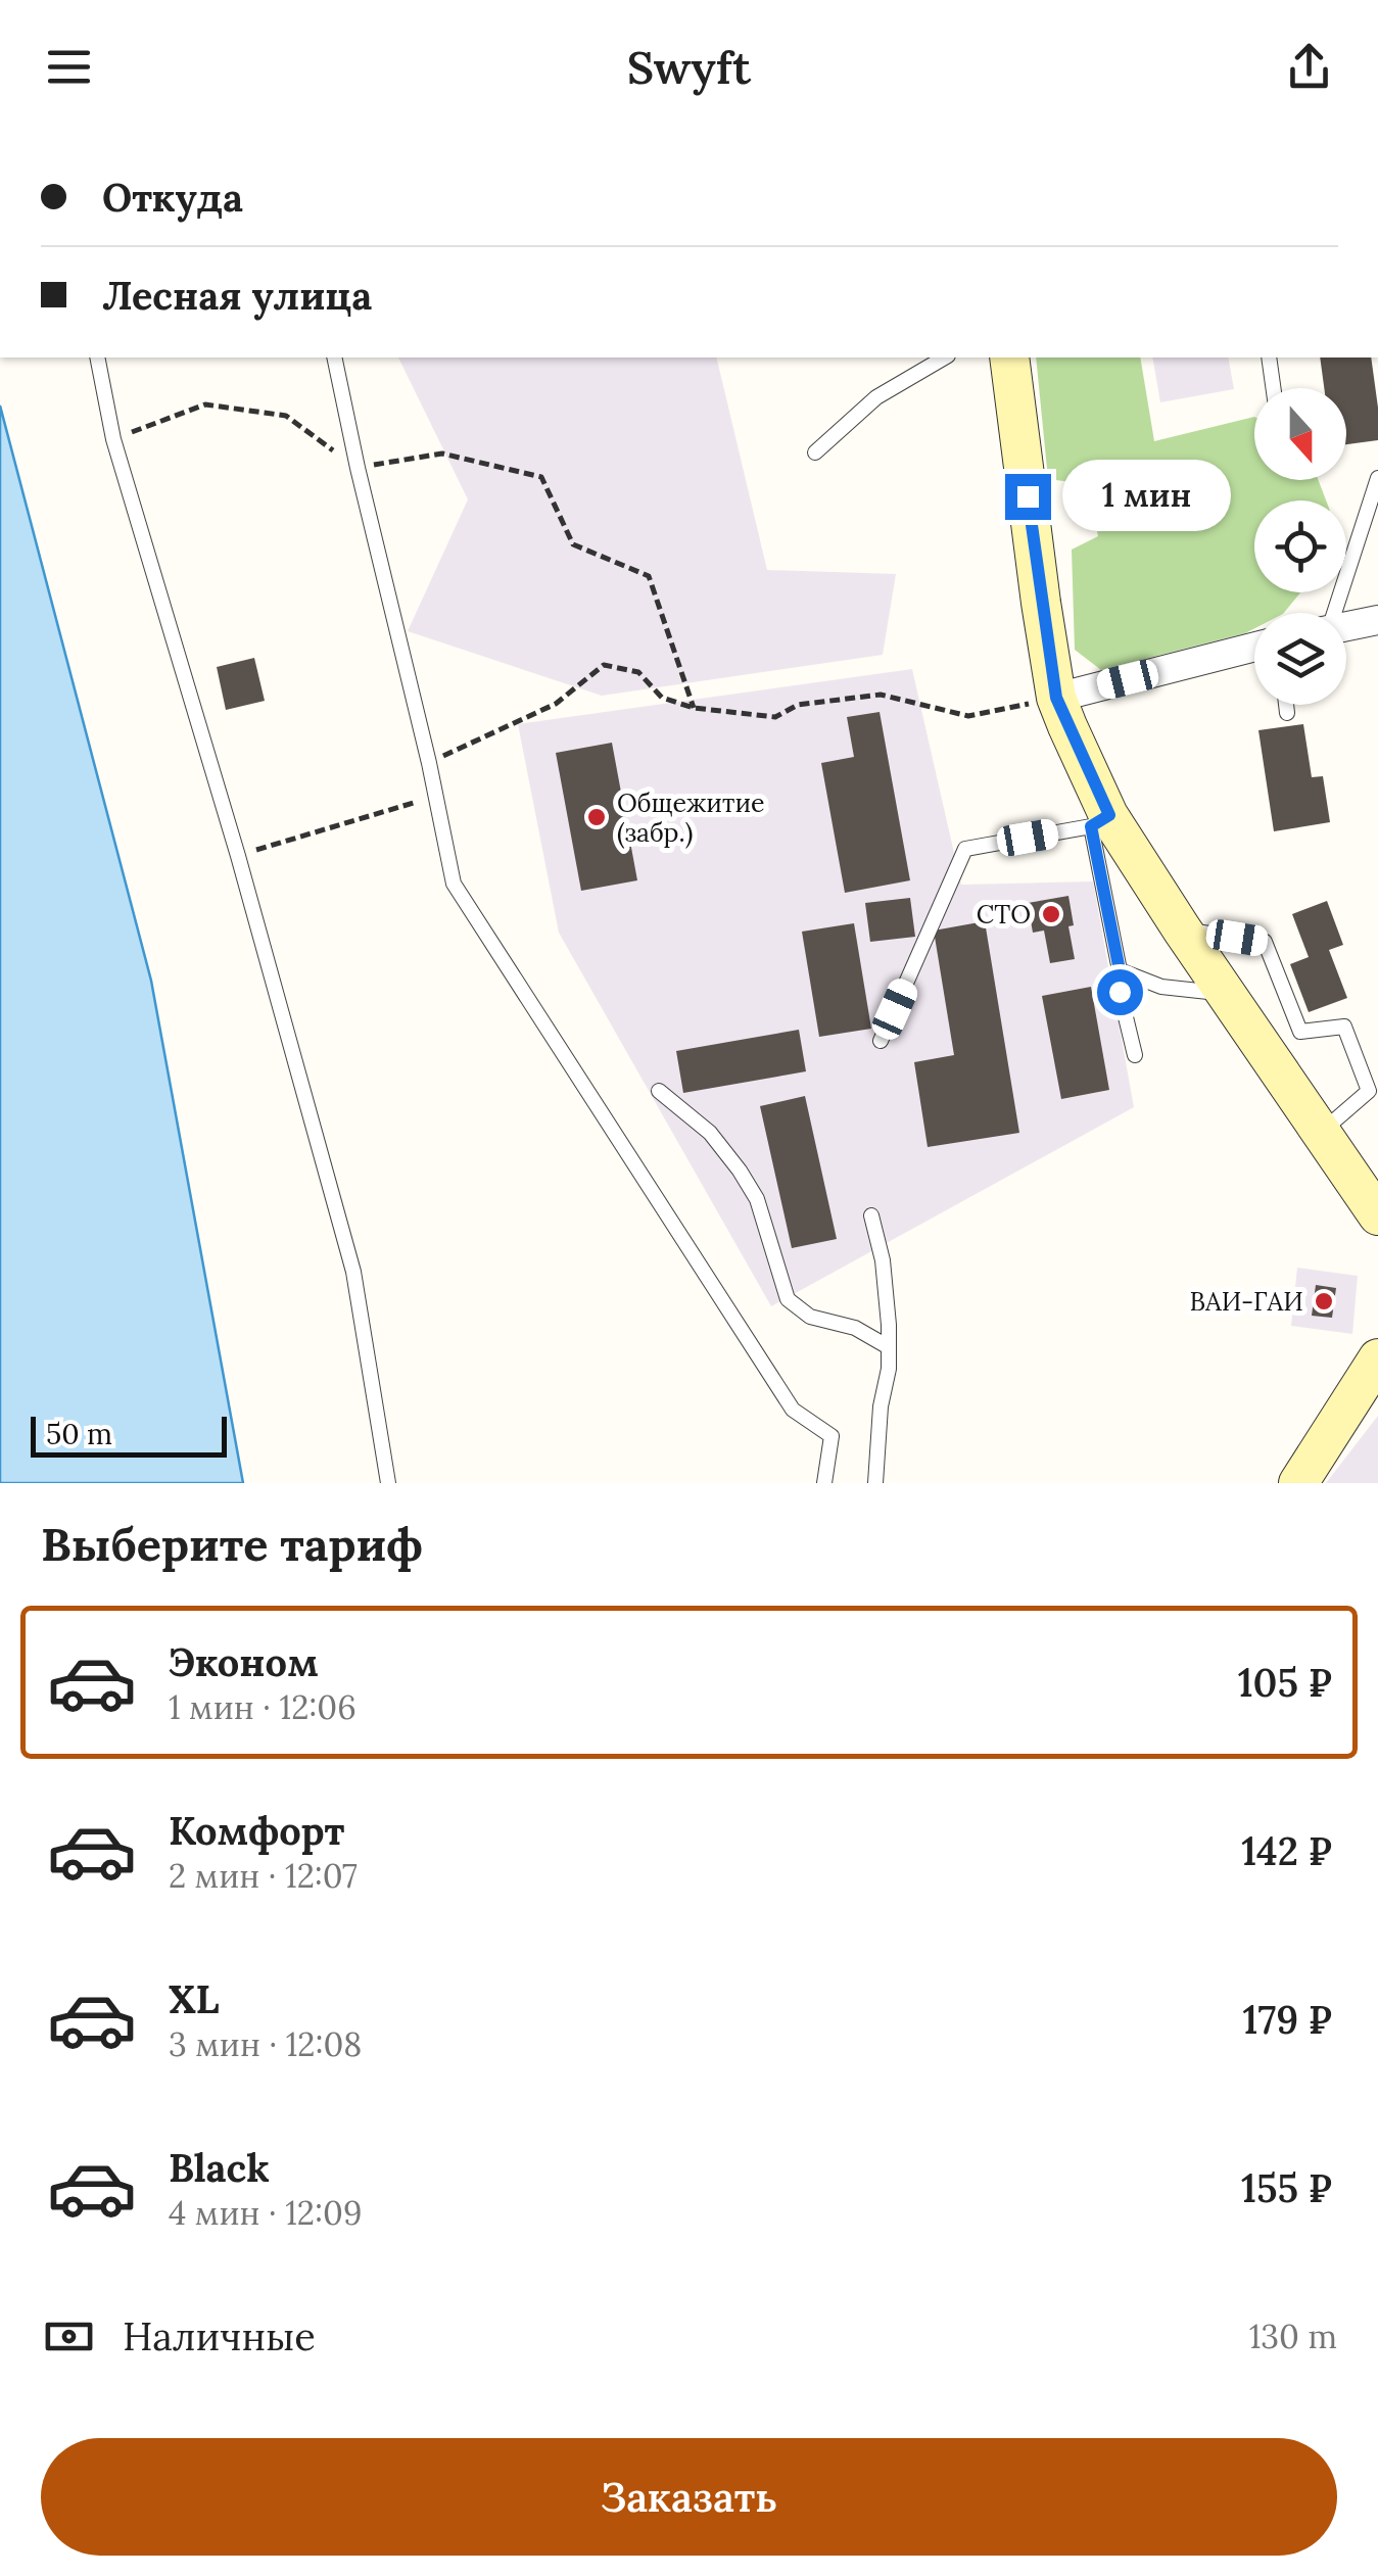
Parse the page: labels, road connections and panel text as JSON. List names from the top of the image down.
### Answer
{
  "places": ["Общежитие (забр.)", "СТО", "ВАИ-ГАИ"],
  "scale_bar": "50 m",
  "north": "bottom",
  "page": {
    "header": "Swyft",
    "banner": ["Откуда", "Лесная улица"],
    "bubble": "1 мин",
    "scale": "50 m",
    "heading": "Выберите тариф",
    "list": [
      {
        "name": "Эконом",
        "note": "1 мин · 12:06",
        "value": "105 ₽"
      },
      {
        "name": "Комфорт",
        "note": "2 мин · 12:07",
        "value": "142 ₽"
      },
      {
        "name": "XL",
        "note": "3 мин · 12:08",
        "value": "179 ₽"
      },
      {
        "name": "Black",
        "note": "4 мин · 12:09",
        "value": "155 ₽"
      }
    ],
    "pay": ["Наличные", "130 m"],
    "buttons": "Заказать"
  }
}
